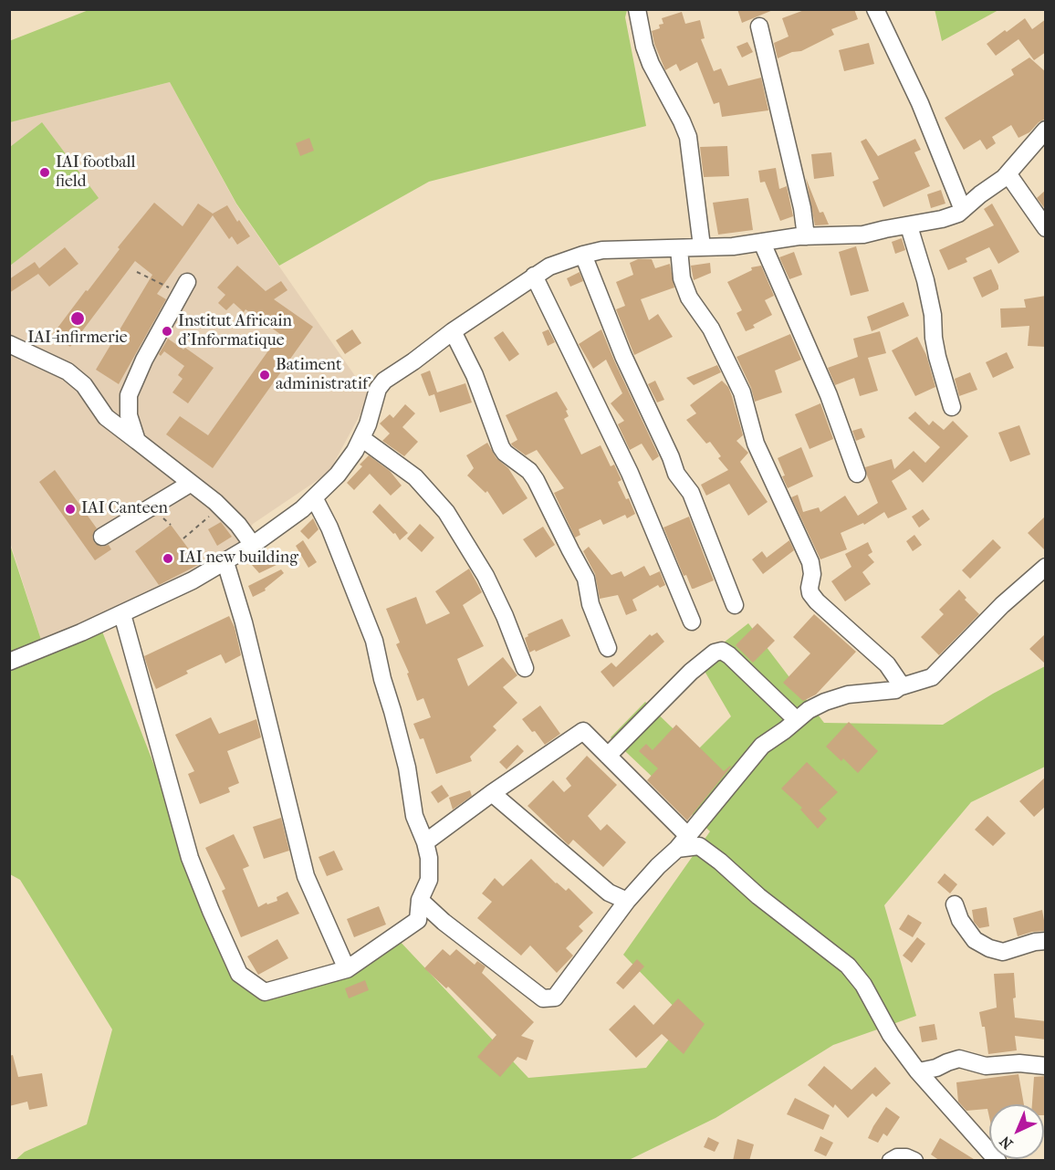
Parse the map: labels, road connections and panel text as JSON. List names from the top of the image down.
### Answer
{
  "places": [
    "IAI football field",
    "IAI-infirmerie",
    "Institut Africain d'Informatique",
    "Batiment administratif",
    "IAI Canteen",
    "IAI new building"
  ],
  "north": "bottom left"
}
